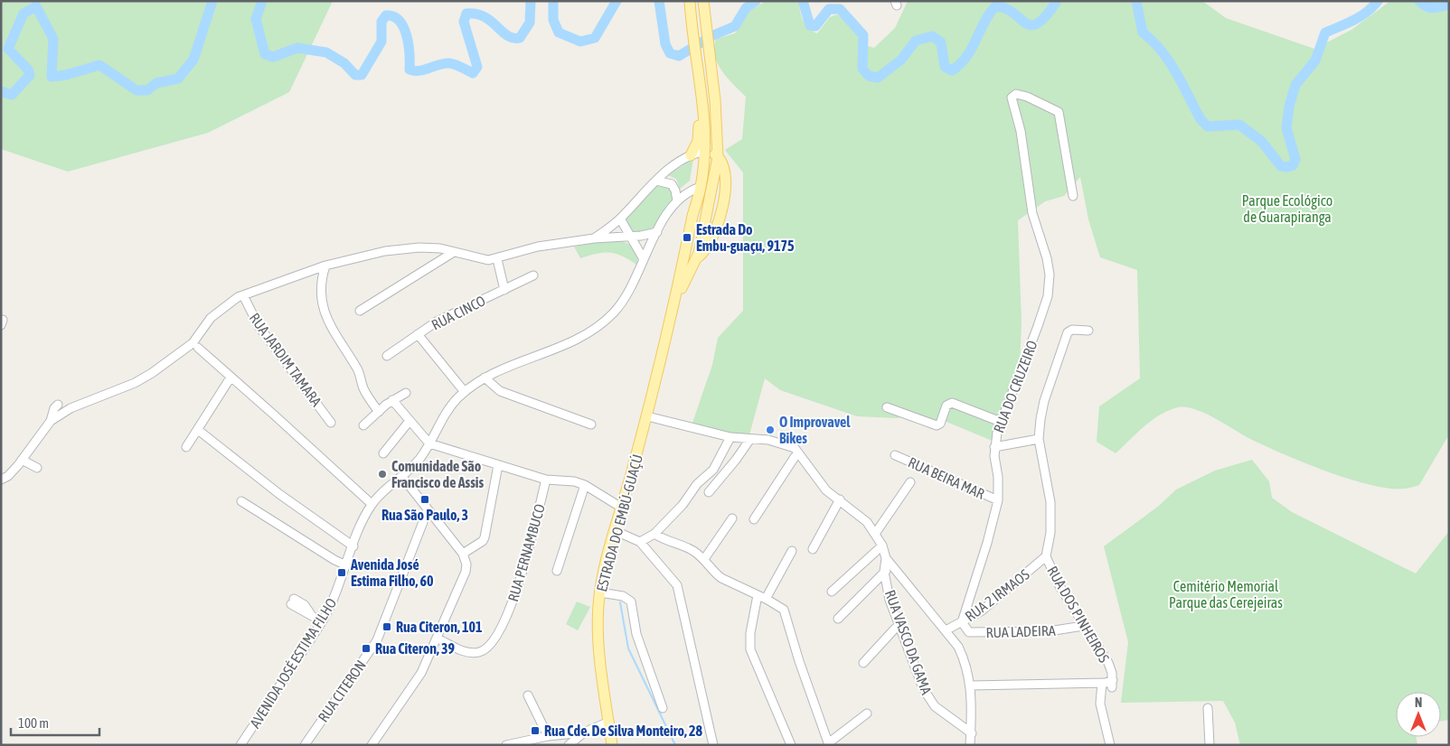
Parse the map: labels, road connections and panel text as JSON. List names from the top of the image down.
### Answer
{
  "streets": {
    "main road": ["ESTRADA DO EMBÚ-GUAÇÚ"],
    "street": [
      "RUA CINCO",
      "RUA JARDIM TAMARA",
      "RUA DO CRUZEIRO",
      "RUA BEIRA MAR",
      "RUA PERNAMBUCO",
      "RUA 2 IRMAOS",
      "RUA DOS PINHEIROS",
      "RUA LADEIRA",
      "RUA VASCO DA GAMA",
      "AVENIDA JOSÉ ESTIMA FILHO",
      "RUA CITERON"
    ]
  },
  "crossings": [
    ["RUA DO CRUZEIRO", "RUA BEIRA MAR"],
    ["RUA DO CRUZEIRO", "RUA 2 IRMAOS"],
    ["RUA DO CRUZEIRO", "RUA LADEIRA"],
    ["ESTRADA DO EMBÚ-GUAÇÚ", "AVENIDA JOSÉ ESTIMA FILHO"],
    ["RUA 2 IRMAOS", "RUA DOS PINHEIROS"],
    ["RUA 2 IRMAOS", "RUA LADEIRA"],
    ["RUA DOS PINHEIROS", "RUA LADEIRA"]
  ],
  "parks": ["Parque Ecológico de Guarapiranga", "Cemitério Memorial Parque das Cerejeiras"],
  "places": {
    "transit": [
      "Estrada Do Embu-guaçu, 9175",
      "Rua São Paulo, 3",
      "Avenida José Estima Filho, 60",
      "Rua Citeron, 101",
      "Rua Citeron, 39",
      "Rua Cde. De Silva Monteiro, 28"
    ],
    "other": ["O Improvavel Bikes", "Comunidade São Francisco de Assis"]
  },
  "scale_bar": "100 m",
  "north": "top"
}
